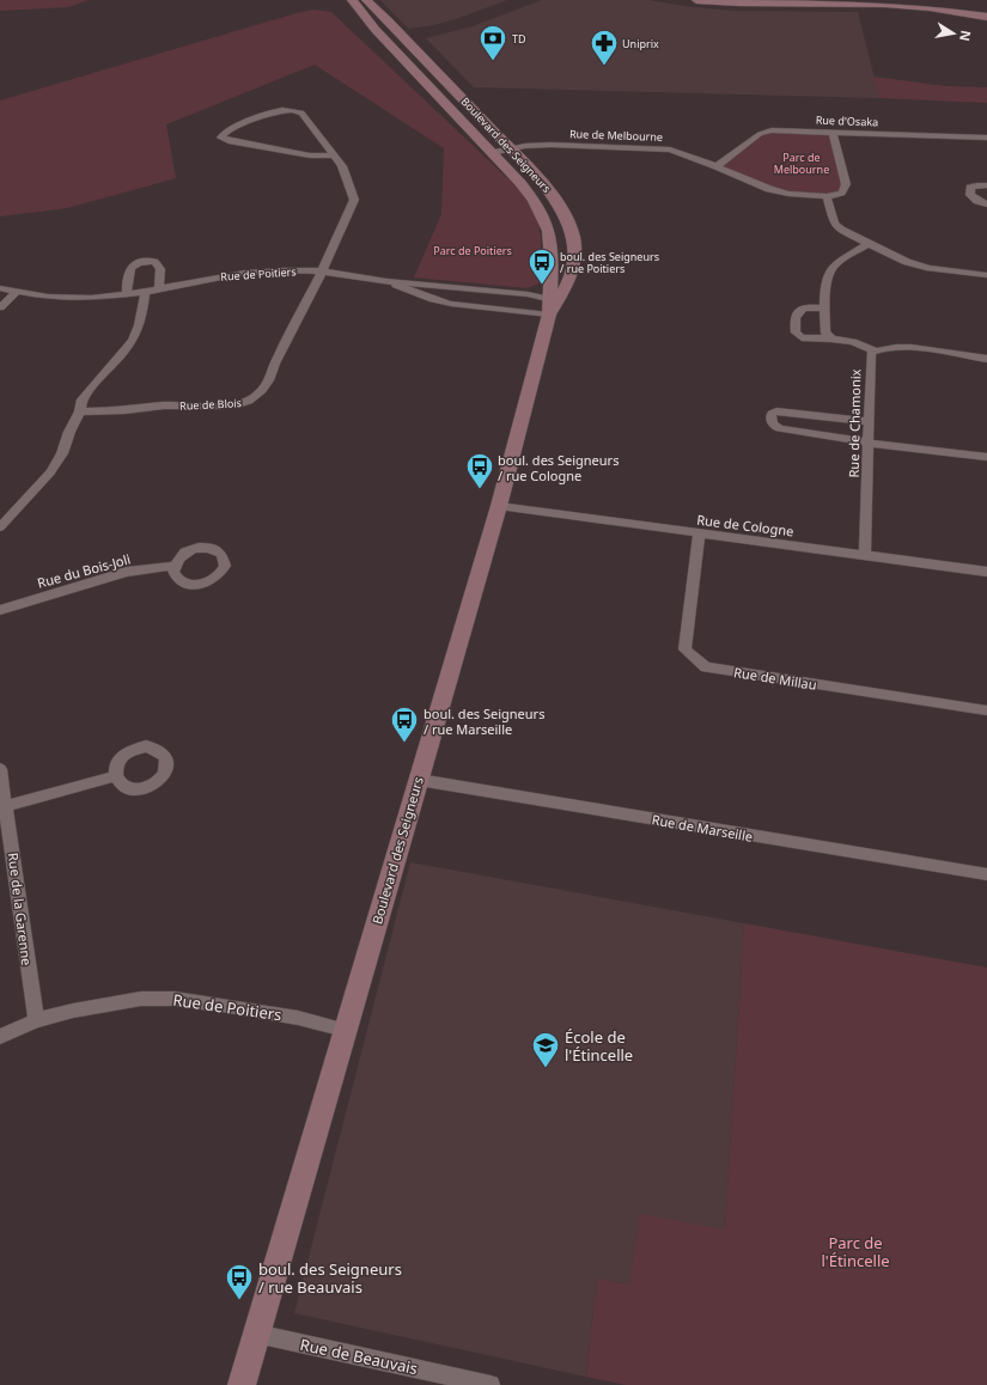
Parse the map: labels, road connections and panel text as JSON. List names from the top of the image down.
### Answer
{
  "streets": {
    "street": [
      "Rue d'Osaka",
      "Rue de Melbourne",
      "Boulevard des Seigneurs",
      "Rue de Poitiers",
      "Rue de Blois",
      "Rue de Chamonix",
      "Rue de Cologne",
      "Rue du Bois-Joli",
      "Rue de Millau",
      "Rue de Marseille",
      "Rue de la Garenne",
      "Rue de Beauvais"
    ]
  },
  "crossings": [
    ["Rue d'Osaka", "Rue de Melbourne"],
    ["Rue de Melbourne", "Boulevard des Seigneurs"],
    ["Boulevard des Seigneurs", "Rue de Poitiers"],
    ["Boulevard des Seigneurs", "Rue de Cologne"],
    ["Boulevard des Seigneurs", "Rue de Marseille"],
    ["Boulevard des Seigneurs", "Rue de Beauvais"],
    ["Rue de Poitiers", "Rue de Blois"],
    ["Rue de Poitiers", "Rue de la Garenne"],
    ["Rue de Chamonix", "Rue de Cologne"],
    ["Rue de Cologne", "Rue de Millau"]
  ],
  "parks": ["Parc de Melbourne", "Parc de Poitiers", "Parc de l'Étincelle"],
  "places": {
    "bank": ["TD"],
    "pharmacy": ["Uniprix"],
    "bus stop": [
      "boul. des Seigneurs / rue Poitiers",
      "boul. des Seigneurs / rue Cologne",
      "boul. des Seigneurs / rue Marseille",
      "boul. des Seigneurs / rue Beauvais"
    ],
    "school or university": ["École de l'Étincelle"]
  },
  "north": "right"
}
